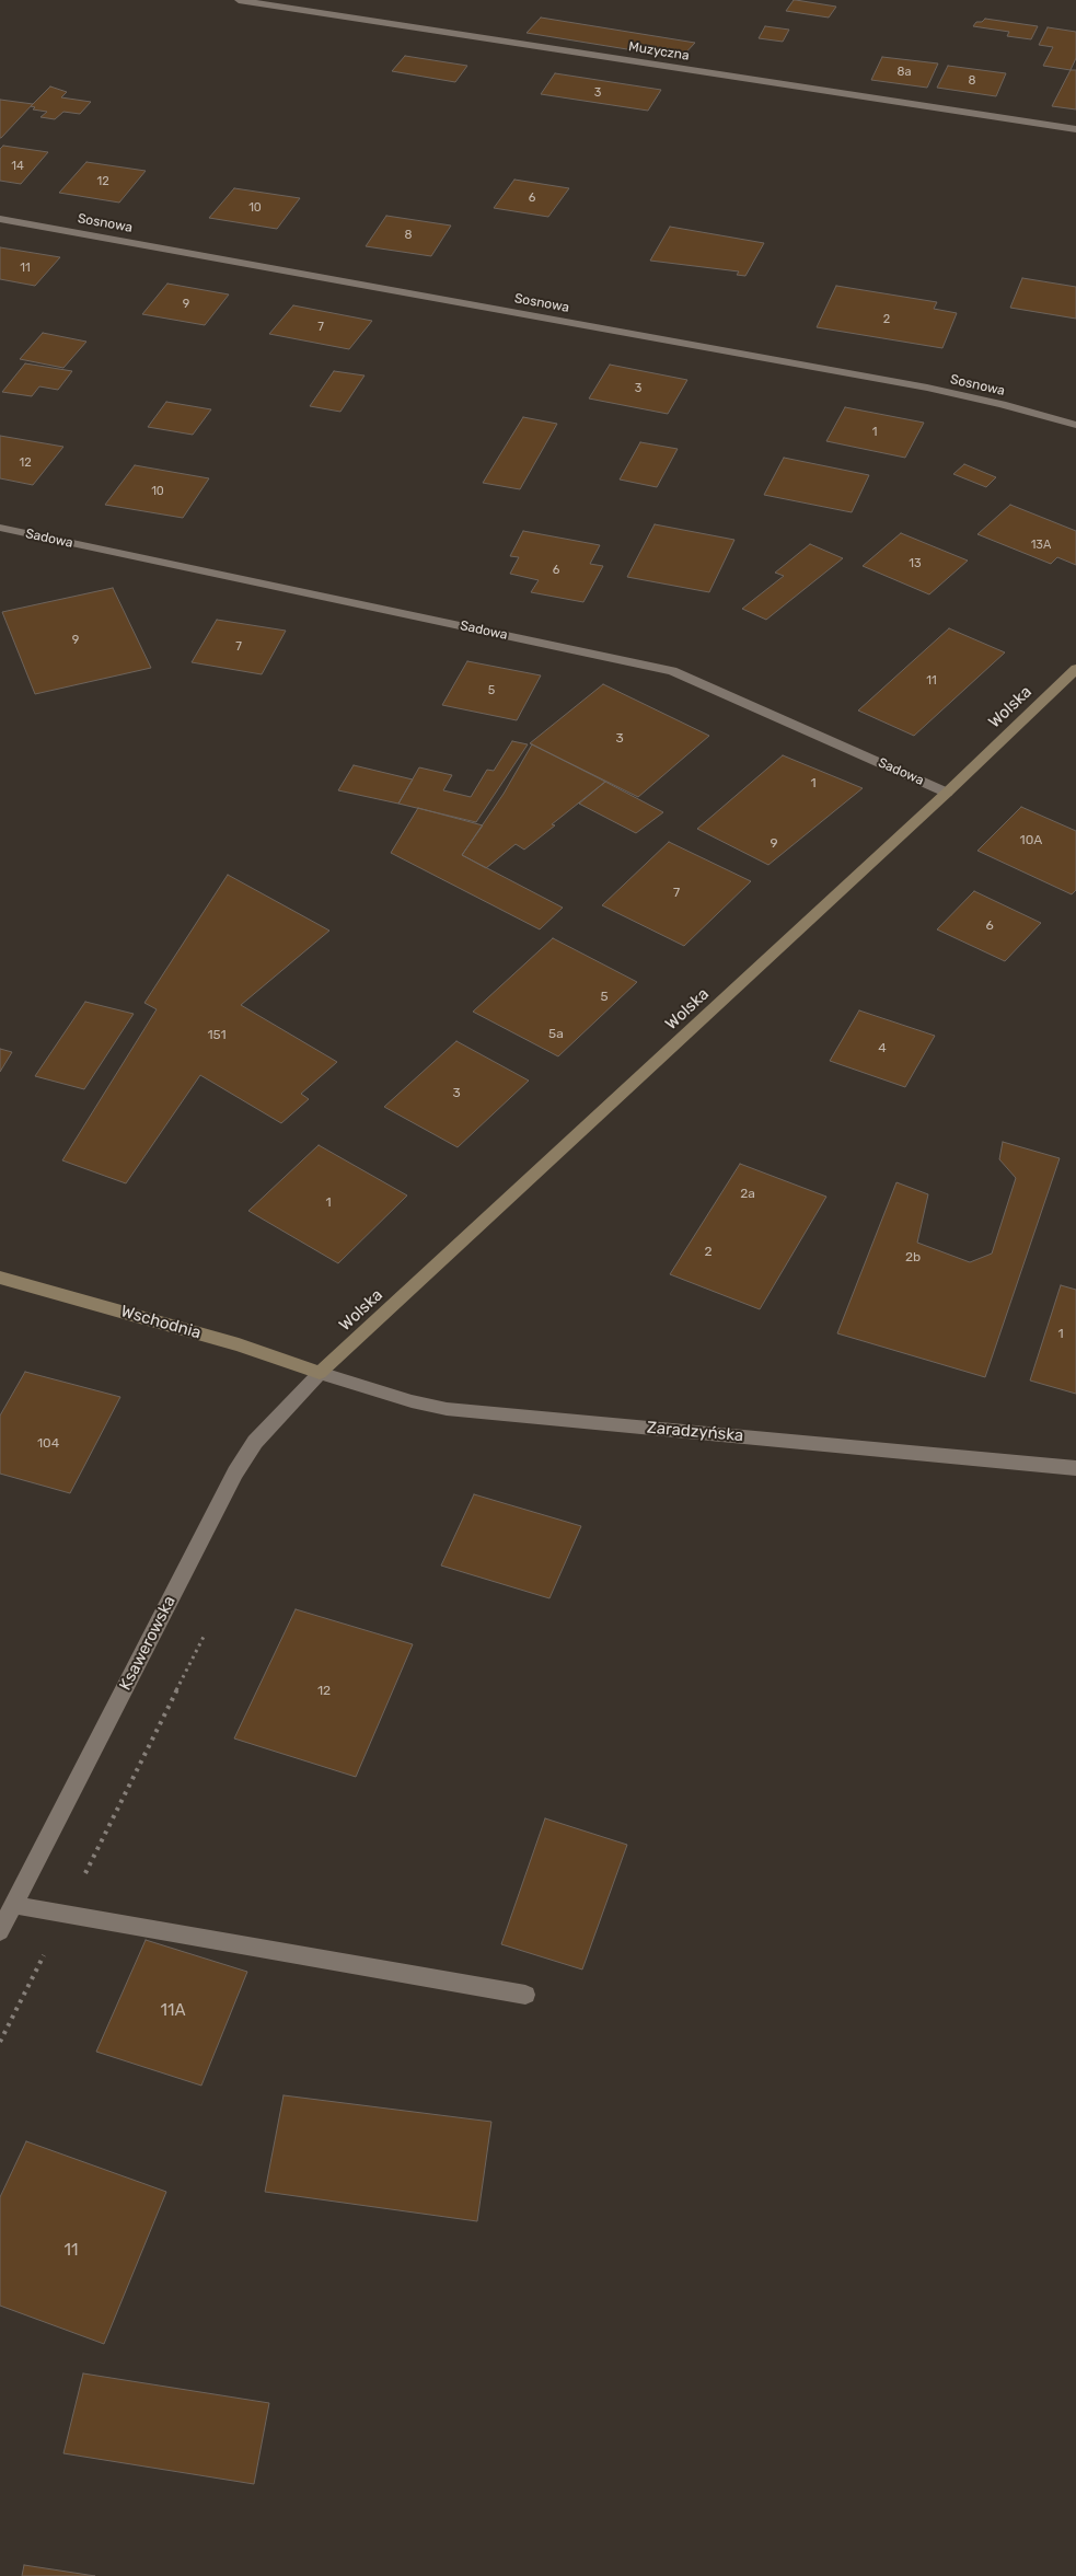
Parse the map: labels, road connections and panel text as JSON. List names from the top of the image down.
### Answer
{
  "streets": {
    "street": [
      "Muzyczna",
      "Sosnowa",
      "Sadowa",
      "Wolska",
      "Wschodnia",
      "Zaradzyńska",
      "Ksawerowska"
    ]
  },
  "crossings": [
    ["Sadowa", "Wolska"],
    ["Wolska", "Wschodnia"],
    ["Wolska", "Zaradzyńska"],
    ["Wolska", "Ksawerowska"],
    ["Wschodnia", "Zaradzyńska"],
    ["Wschodnia", "Ksawerowska"],
    ["Zaradzyńska", "Ksawerowska"]
  ],
  "house_numbers": [
    "8a",
    "8",
    "3",
    "14",
    "12",
    "6",
    "10",
    "8",
    "11",
    "9",
    "2",
    "7",
    "3",
    "1",
    "12",
    "10",
    "13A",
    "13",
    "6",
    "9",
    "7",
    "11",
    "5",
    "3",
    "1",
    "10A",
    "9",
    "7",
    "6",
    "5",
    "5a",
    "151",
    "4",
    "3",
    "2a",
    "1",
    "2",
    "2b",
    "1",
    "104",
    "12",
    "11A",
    "11"
  ]
}
